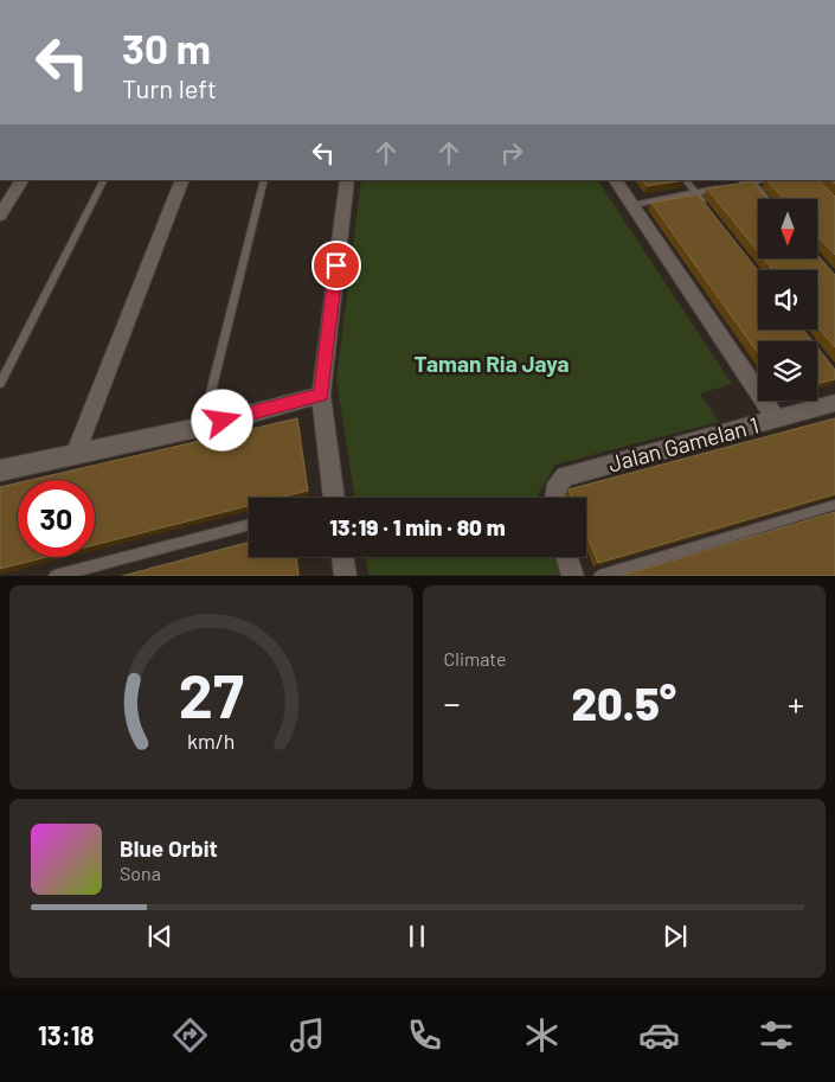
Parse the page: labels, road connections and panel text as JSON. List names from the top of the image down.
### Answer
{
  "streets": {
    "street": ["Jalan Gamelan 1"]
  },
  "districts": ["Taman Ria Jaya"],
  "north": "bottom",
  "page": {
    "turn": ["30 m", "Turn left"],
    "limit": "30",
    "trip": "13:19 · 1 min · 80 m",
    "tile": "Climate",
    "heat": ["−", "20.5°", "+"],
    "song": ["Blue Orbit", "Sona"],
    "tabs": "13:18",
    "gauge": ["27", "km/h"]
  }
}
